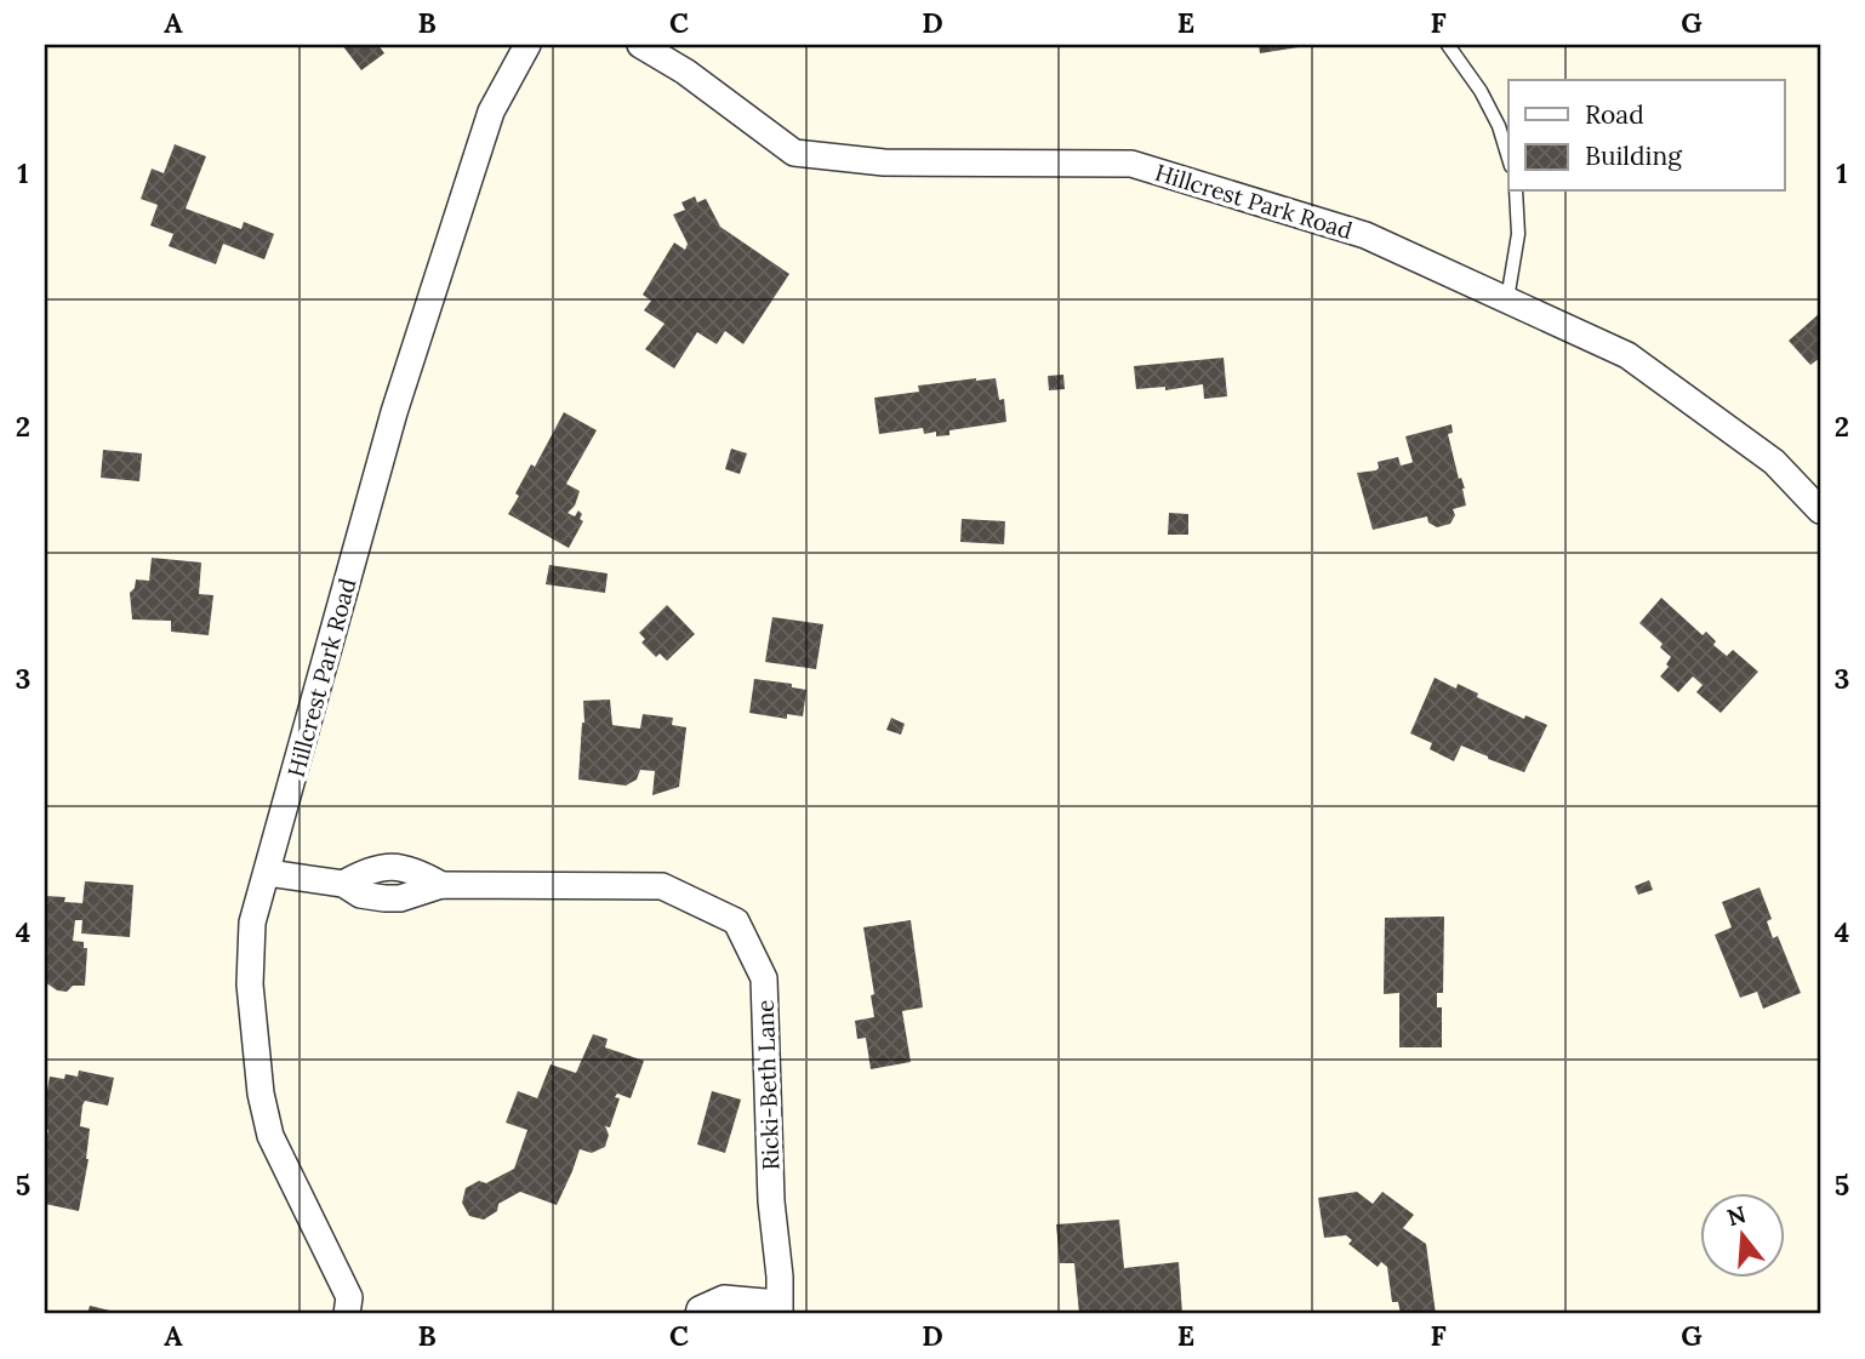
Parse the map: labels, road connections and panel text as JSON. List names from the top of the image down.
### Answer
{
  "streets": {
    "street": ["Hillcrest Park Road", "Ricki-Beth Lane"]
  },
  "crossings": [
    ["Hillcrest Park Road", "Ricki-Beth Lane"]
  ],
  "legend": ["Road", "Building"],
  "north": "top",
  "grid": {
    "columns": [
      "A",
      "B",
      "C",
      "D",
      "E",
      "F",
      "G"
    ],
    "rows": [
      "1",
      "2",
      "3",
      "4",
      "5"
    ]
  }
}
